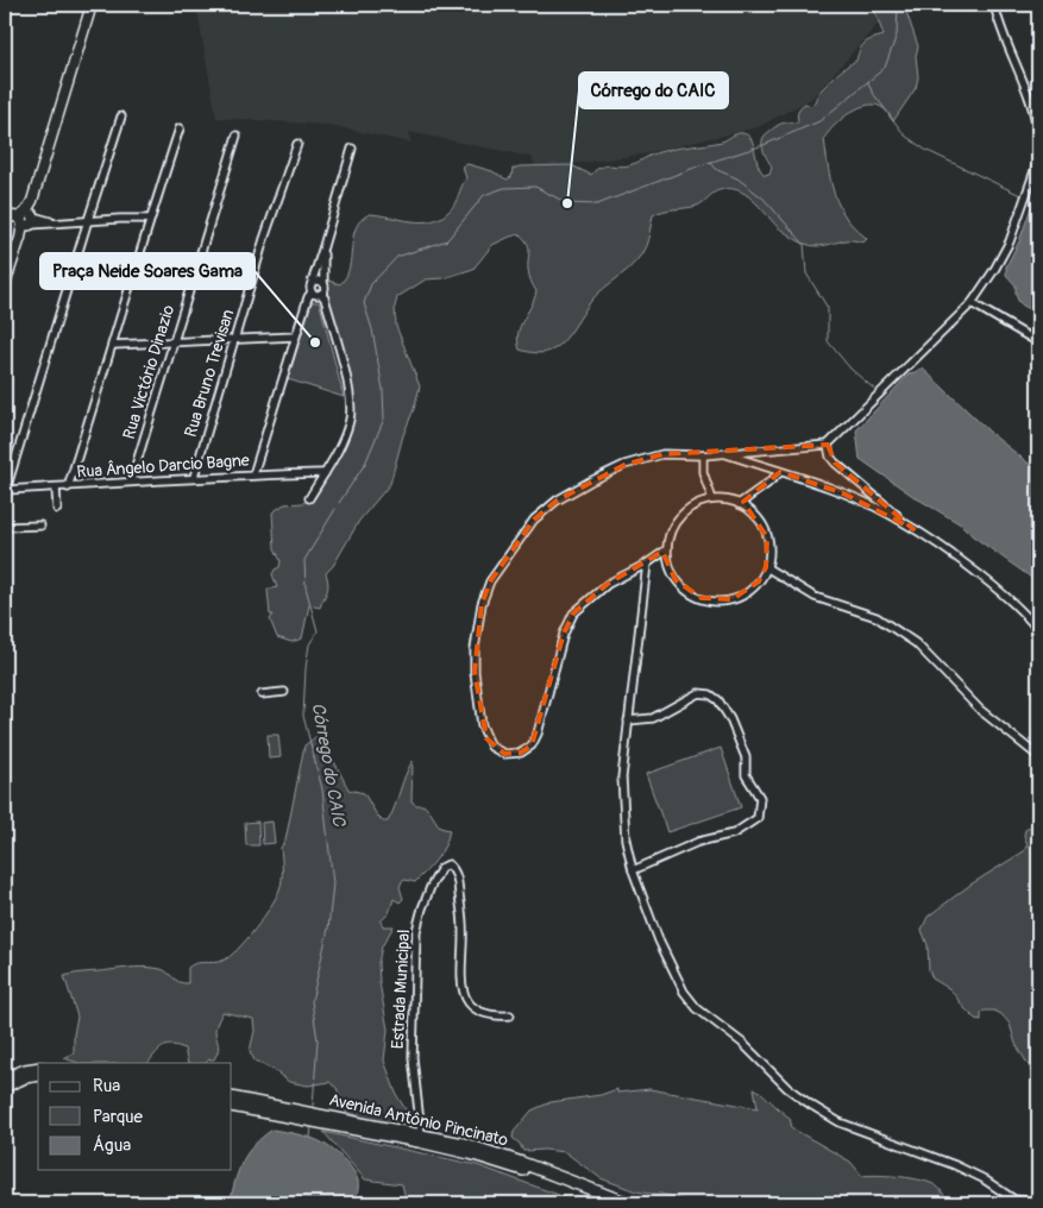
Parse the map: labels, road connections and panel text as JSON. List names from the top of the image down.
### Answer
{
  "streets": {
    "main road": ["Avenida Antônio Pincinato"],
    "street": [
      "Rua Victório Dinazio",
      "Rua Bruno Trevisan",
      "Rua Ângelo Darcio Bagne",
      "Estrada Municipal"
    ]
  },
  "crossings": [
    ["Rua Victório Dinazio", "Rua Ângelo Darcio Bagne"],
    ["Rua Bruno Trevisan", "Rua Ângelo Darcio Bagne"],
    ["Estrada Municipal", "Avenida Antônio Pincinato"]
  ],
  "water": ["Córrego do CAIC"],
  "places": ["Córrego do CAIC", "Praça Neide Soares Gama"],
  "legend": ["Rua", "Parque", "Água"]
}
